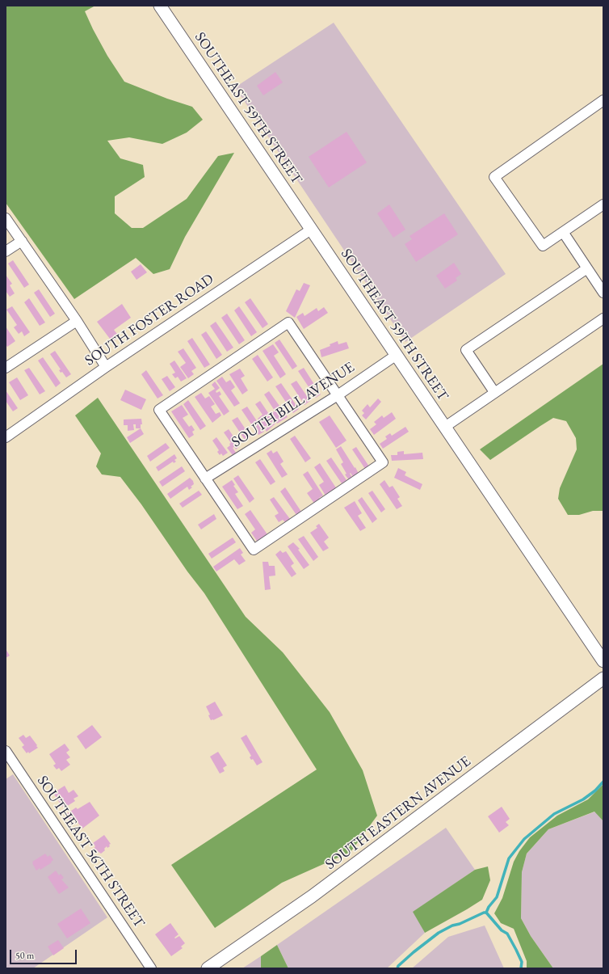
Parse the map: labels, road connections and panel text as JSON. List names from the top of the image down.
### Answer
{
  "streets": {
    "main road": ["SOUTHEAST 59TH STREET", "SOUTH EASTERN AVENUE"],
    "street": ["SOUTH FOSTER ROAD", "SOUTH BILL AVENUE", "SOUTHEAST 56TH STREET"]
  },
  "crossings": [
    ["SOUTHEAST 59TH STREET", "SOUTH FOSTER ROAD"],
    ["SOUTHEAST 59TH STREET", "SOUTH BILL AVENUE"]
  ],
  "scale_bar": "50 m"
}
